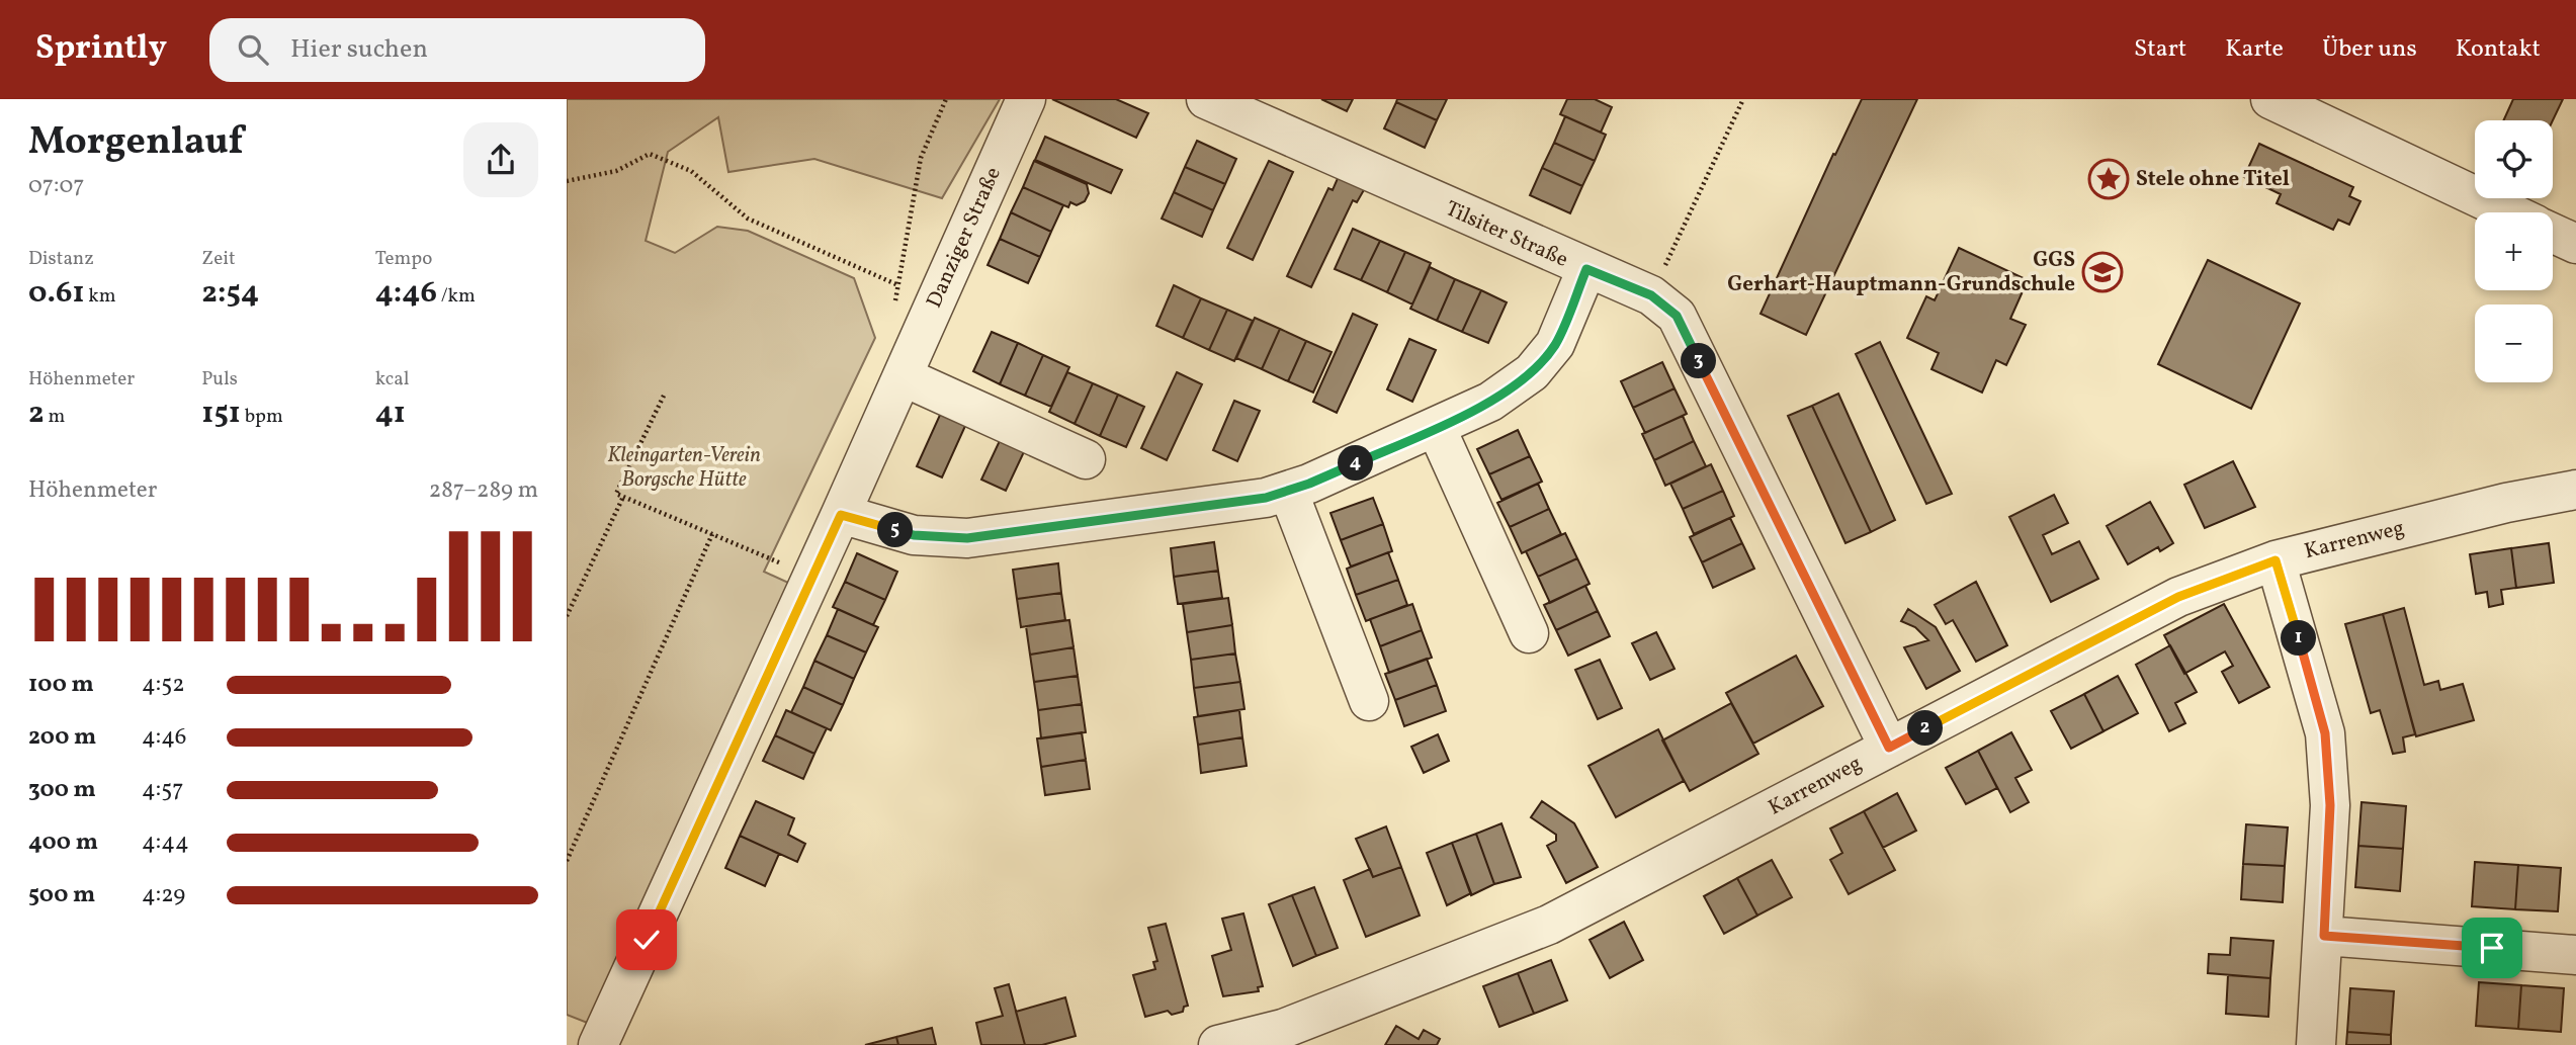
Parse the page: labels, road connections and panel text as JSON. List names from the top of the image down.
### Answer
{
  "streets": {
    "street": ["Tilsiter Straße", "Danziger Straße", "Karrenweg"]
  },
  "crossings": [
    ["Tilsiter Straße", "Karrenweg"]
  ],
  "parks": ["Kleingarten-Verein Borgsche Hütte"],
  "places": {
    "place": ["Stele ohne Titel"],
    "school or university": ["GGS Gerhart-Hauptmann-Grundschule"]
  },
  "page": {
    "header": "Sprintly",
    "search": "Hier suchen",
    "nav": [
      "Start",
      "Karte",
      "Über uns",
      "Kontakt"
    ],
    "heading": ["Morgenlauf", "07:07"],
    "map_buttons": ["+", "−"],
    "stats": [
      ["Distanz", "0.61 km"],
      ["Zeit", "2:54"],
      ["Tempo", "4:46 /km"],
      ["Höhenmeter", "2 m"],
      ["Puls", "151 bpm"],
      ["kcal", "41"]
    ],
    "pins": [
      "3",
      "4",
      "5",
      "1",
      "2"
    ],
    "chart": ["Höhenmeter", "287–289 m"],
    "list": [
      {
        "name": "100 m",
        "note": "4:52"
      },
      {
        "name": "200 m",
        "note": "4:46"
      },
      {
        "name": "300 m",
        "note": "4:57"
      },
      {
        "name": "400 m",
        "note": "4:44"
      },
      {
        "name": "500 m",
        "note": "4:29"
      }
    ]
  }
}
